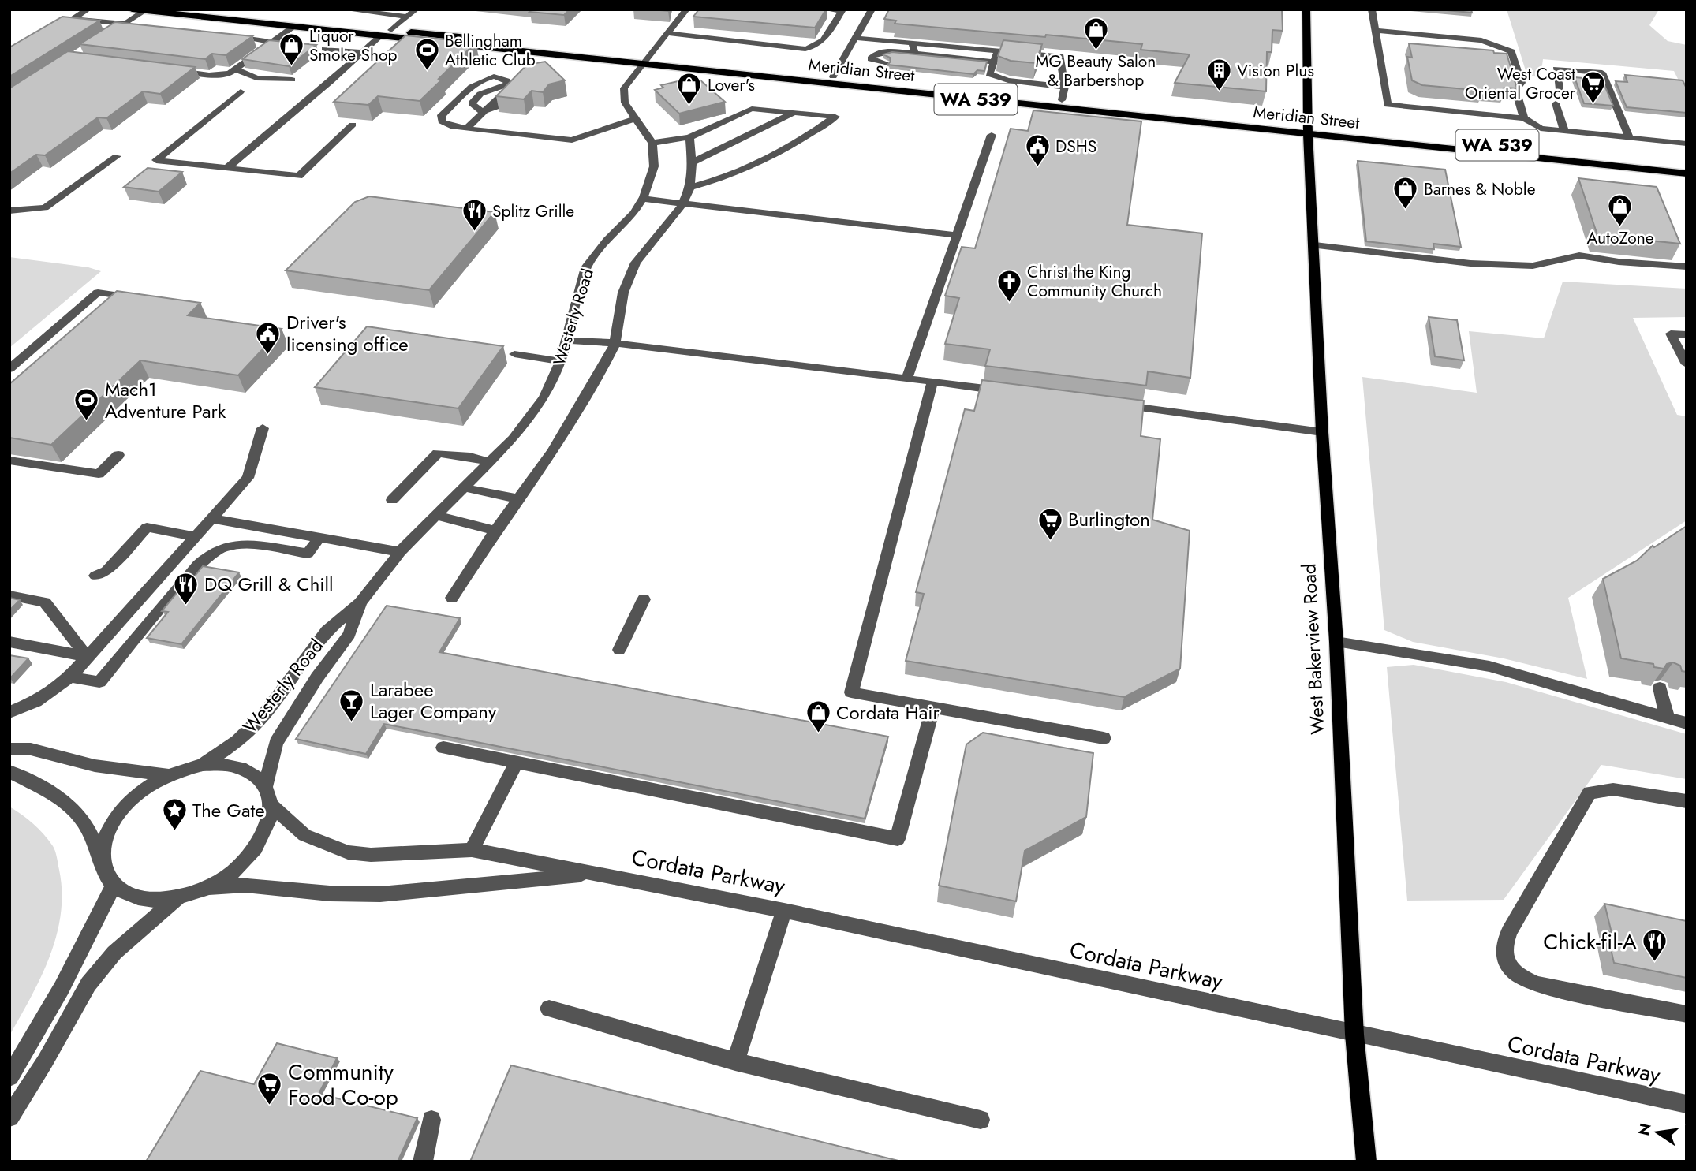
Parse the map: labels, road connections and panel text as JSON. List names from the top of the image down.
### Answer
{
  "streets": {
    "highway": ["Meridian Street", "WA 539"],
    "main road": ["West Bakerview Road"],
    "street": ["Westerly Road", "Cordata Parkway"]
  },
  "crossings": [
    ["Meridian Street", "West Bakerview Road"],
    ["Westerly Road", "Cordata Parkway"],
    ["West Bakerview Road", "Cordata Parkway"]
  ],
  "places": {
    "shop": [
      "MG Beauty Salon & Barbershop",
      "Liquor Smoke Shop",
      "Lover's",
      "Barnes & Noble",
      "AutoZone",
      "Cordata Hair"
    ],
    "sports": ["Bellingham Athletic Club", "Mach1 Adventure Park"],
    "building": ["Vision Plus"],
    "supermarket": ["West Coast Oriental Grocer", "Burlington", "Community Food Co-op"],
    "public building": ["DSHS", "Driver's licensing office"],
    "restaurant": ["Splitz Grille", "DQ Grill & Chill", "Chick-fil-A"],
    "church": ["Christ the King Community Church"],
    "bar": ["Larabee Lager Company"],
    "place": ["The Gate"]
  },
  "north": "left"
}
